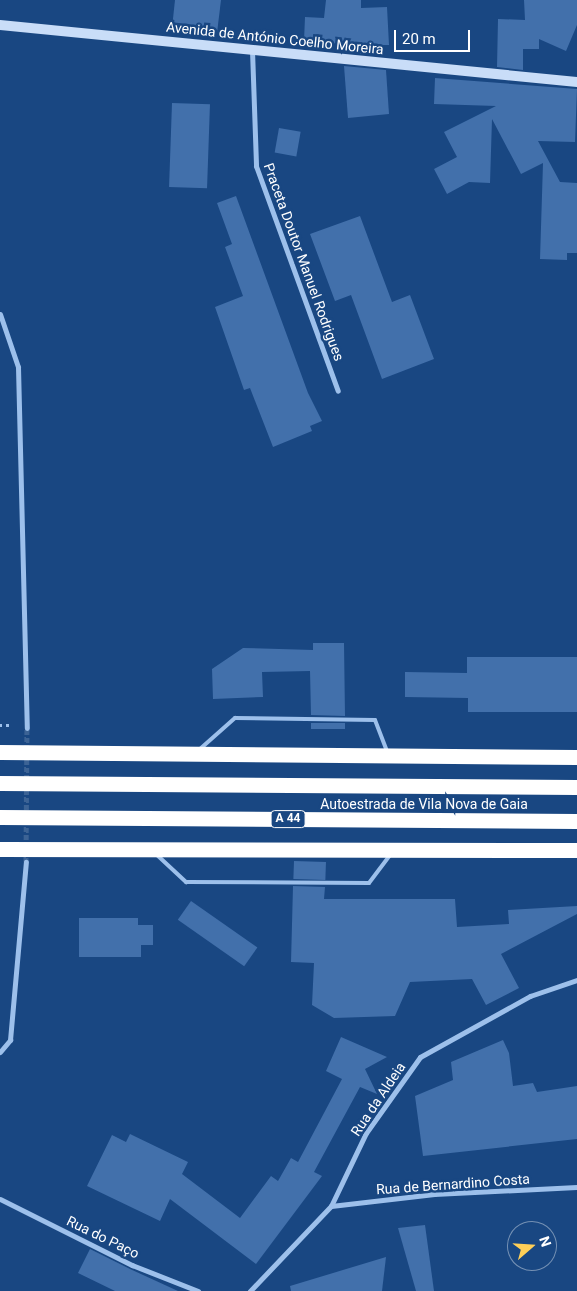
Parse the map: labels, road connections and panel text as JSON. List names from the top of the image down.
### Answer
{
  "streets": {
    "highway": ["Autoestrada de Vila Nova de Gaia", "A 44"],
    "street": [
      "Avenida de António Coelho Moreira",
      "Praceta Doutor Manuel Rodrigues",
      "Rua da Aldeia",
      "Rua de Bernardino Costa",
      "Rua do Paço"
    ]
  },
  "crossings": [
    ["Avenida de António Coelho Moreira", "Praceta Doutor Manuel Rodrigues"],
    ["Rua da Aldeia", "Rua de Bernardino Costa"]
  ],
  "scale_bar": "20 m",
  "north": "right"
}
